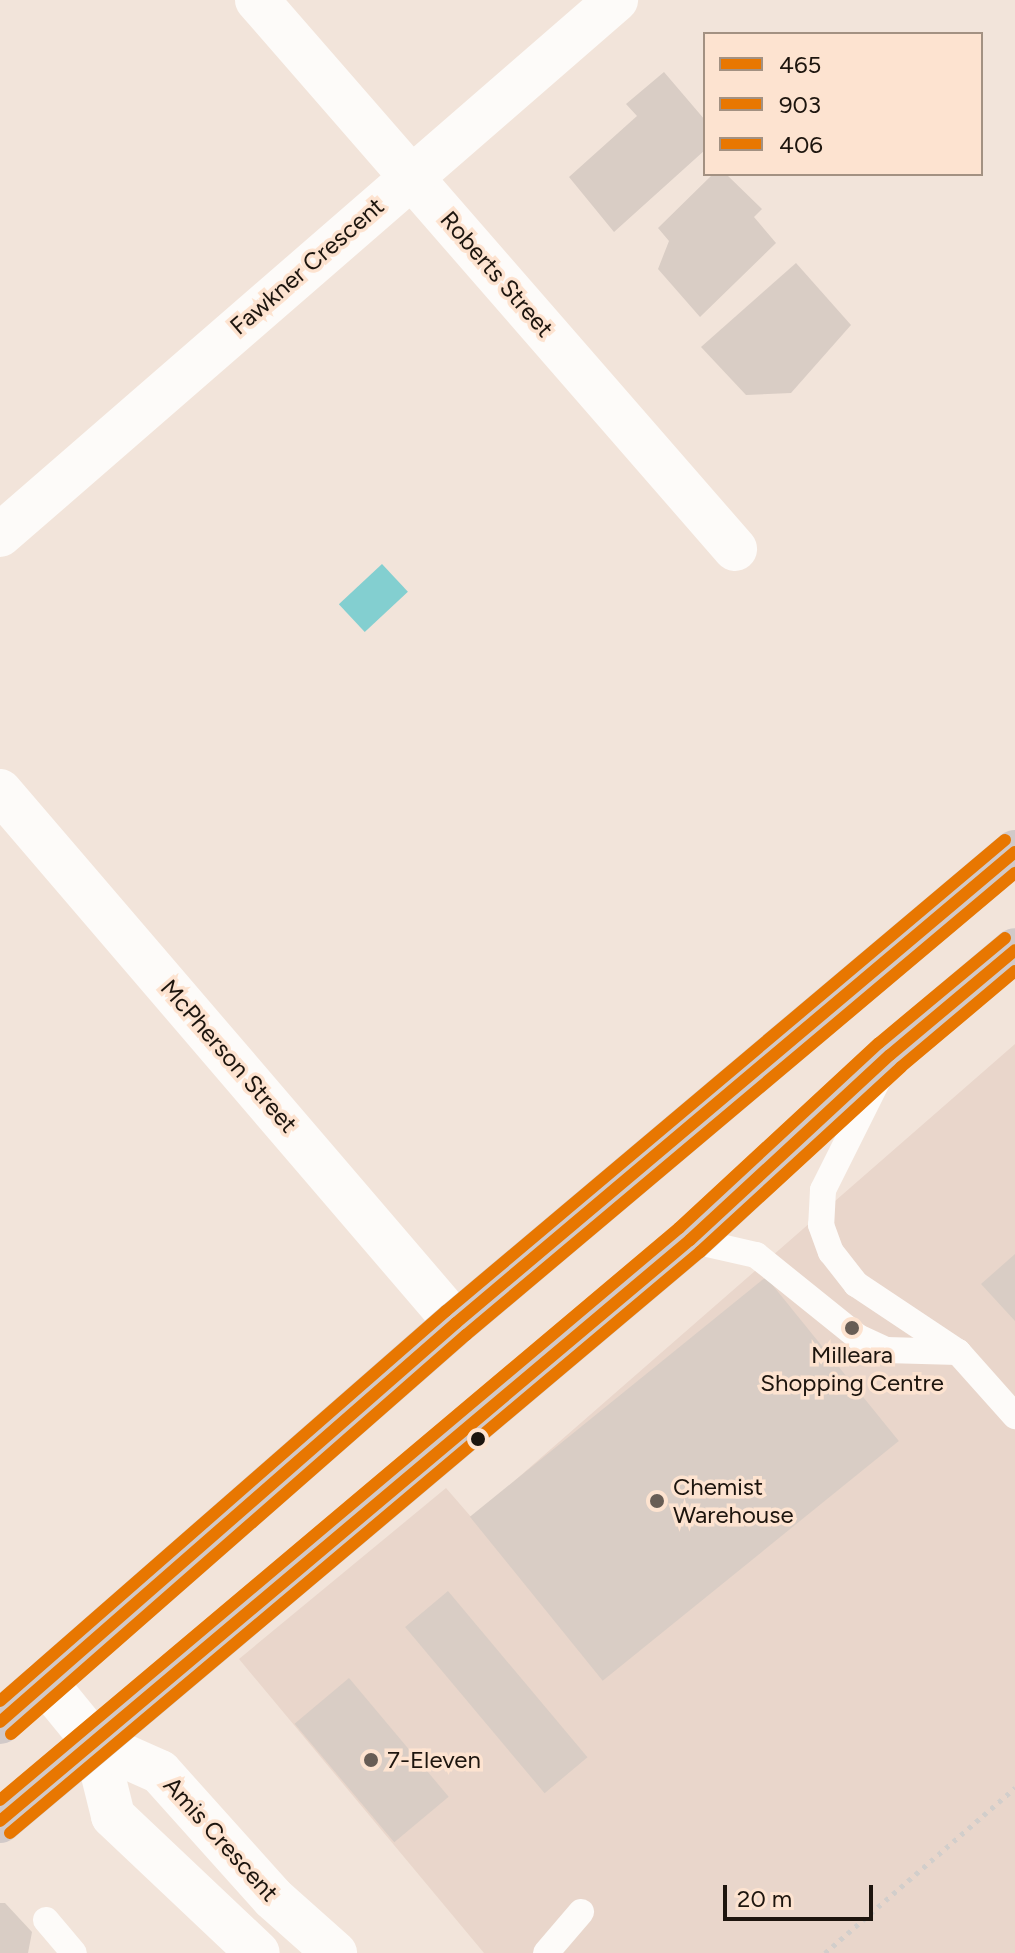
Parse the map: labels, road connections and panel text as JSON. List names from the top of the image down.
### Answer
{
  "streets": {
    "street": [
      "Fawkner Crescent",
      "Roberts Street",
      "McPherson Street",
      "Amis Crescent"
    ]
  },
  "crossings": [
    ["Fawkner Crescent", "Roberts Street"]
  ],
  "places": ["Milleara Shopping Centre", "Chemist Warehouse", "7-Eleven"],
  "lines": ["transit line 406", "transit line 465", "transit line 903"],
  "legend": ["465", "903", "406"],
  "scale_bar": "20 m"
}
